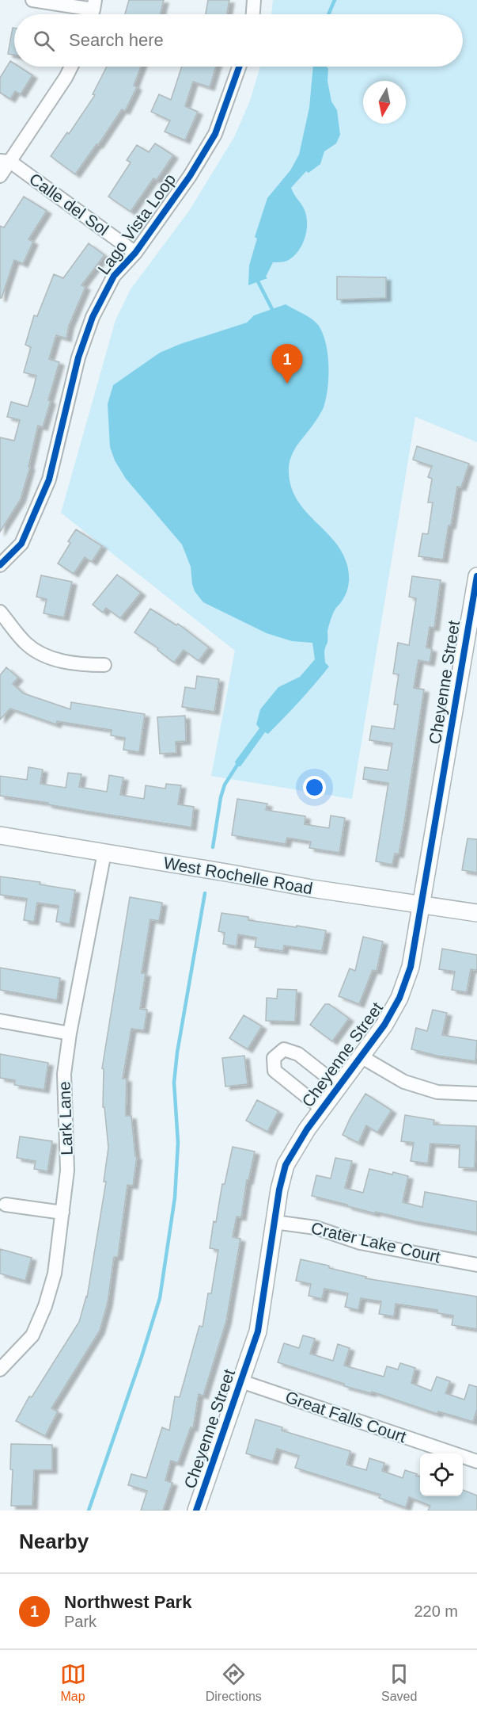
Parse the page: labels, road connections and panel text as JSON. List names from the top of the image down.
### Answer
{
  "streets": {
    "street": [
      "Calle del Sol",
      "Lago Vista Loop",
      "Cheyenne Street",
      "West Rochelle Road",
      "Lark Lane",
      "Crater Lake Court",
      "Great Falls Court"
    ]
  },
  "crossings": [
    ["Calle del Sol", "Lago Vista Loop"],
    ["Cheyenne Street", "West Rochelle Road"],
    ["Cheyenne Street", "Crater Lake Court"],
    ["Cheyenne Street", "Great Falls Court"],
    ["West Rochelle Road", "Lark Lane"]
  ],
  "north": "bottom",
  "page": {
    "search": "Search here",
    "pins": "1",
    "heading": "Nearby",
    "list": [
      {
        "mark": "1",
        "name": "Northwest Park",
        "note": "Park",
        "value": "220 m"
      }
    ],
    "nav": ["Map", "Directions", "Saved"]
  }
}
